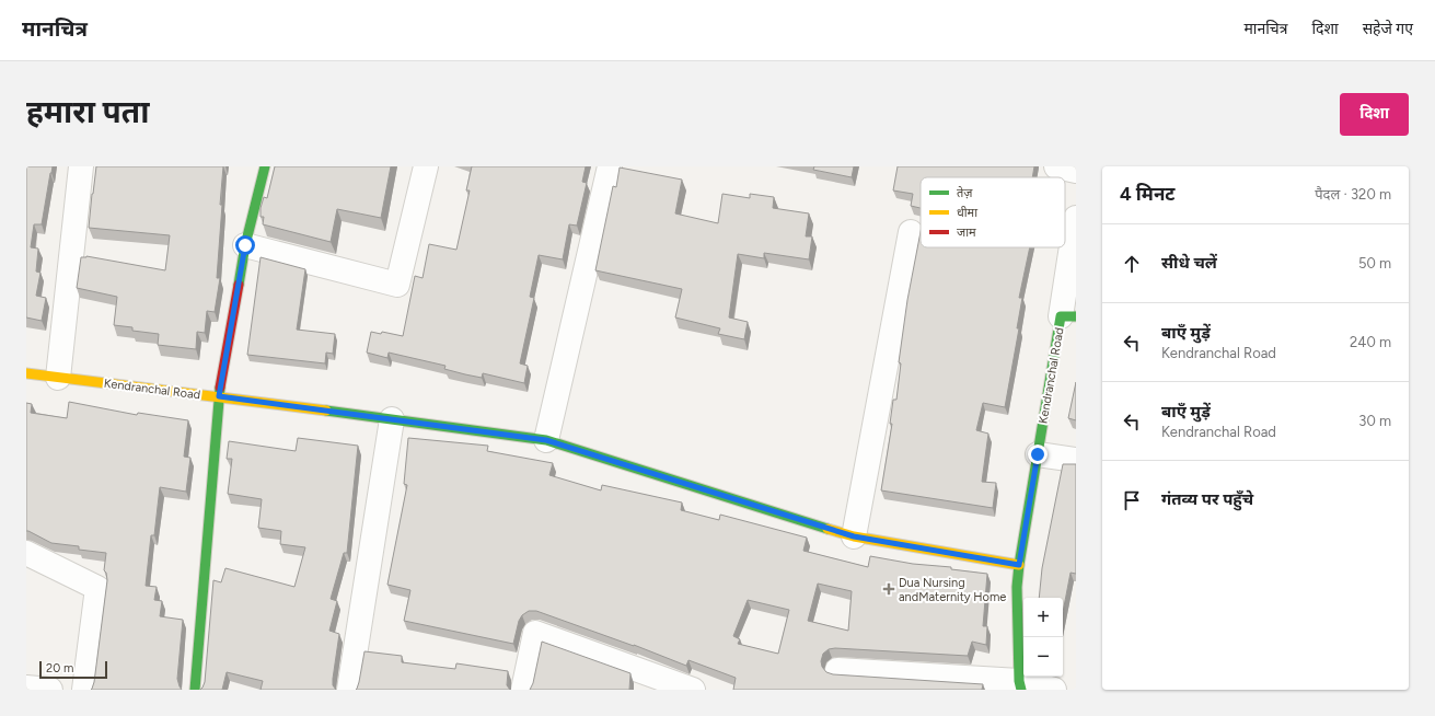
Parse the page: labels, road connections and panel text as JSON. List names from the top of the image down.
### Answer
{
  "streets": {
    "street": ["Kendranchal Road"]
  },
  "places": {
    "health": ["Dua Nursing andMaternity Home"]
  },
  "legend": ["तेज़", "धीमा", "जाम"],
  "scale_bar": "20 m",
  "page": {
    "header": "मानचित्र",
    "nav": ["मानचित्र", "दिशा", "सहेजे गए"],
    "title": "हमारा पता",
    "buttons": "दिशा",
    "heading": ["4 मिनट", "पैदल · 320 m"],
    "list": [
      ["सीधे चलें", "50 m"],
      ["बाएँ मुड़ें", "Kendranchal Road", "240 m"],
      ["बाएँ मुड़ें", "Kendranchal Road", "30 m"],
      "गंतव्य पर पहुँचे"
    ],
    "map_buttons": ["+", "−"],
    "scale": "20 m"
  }
}
